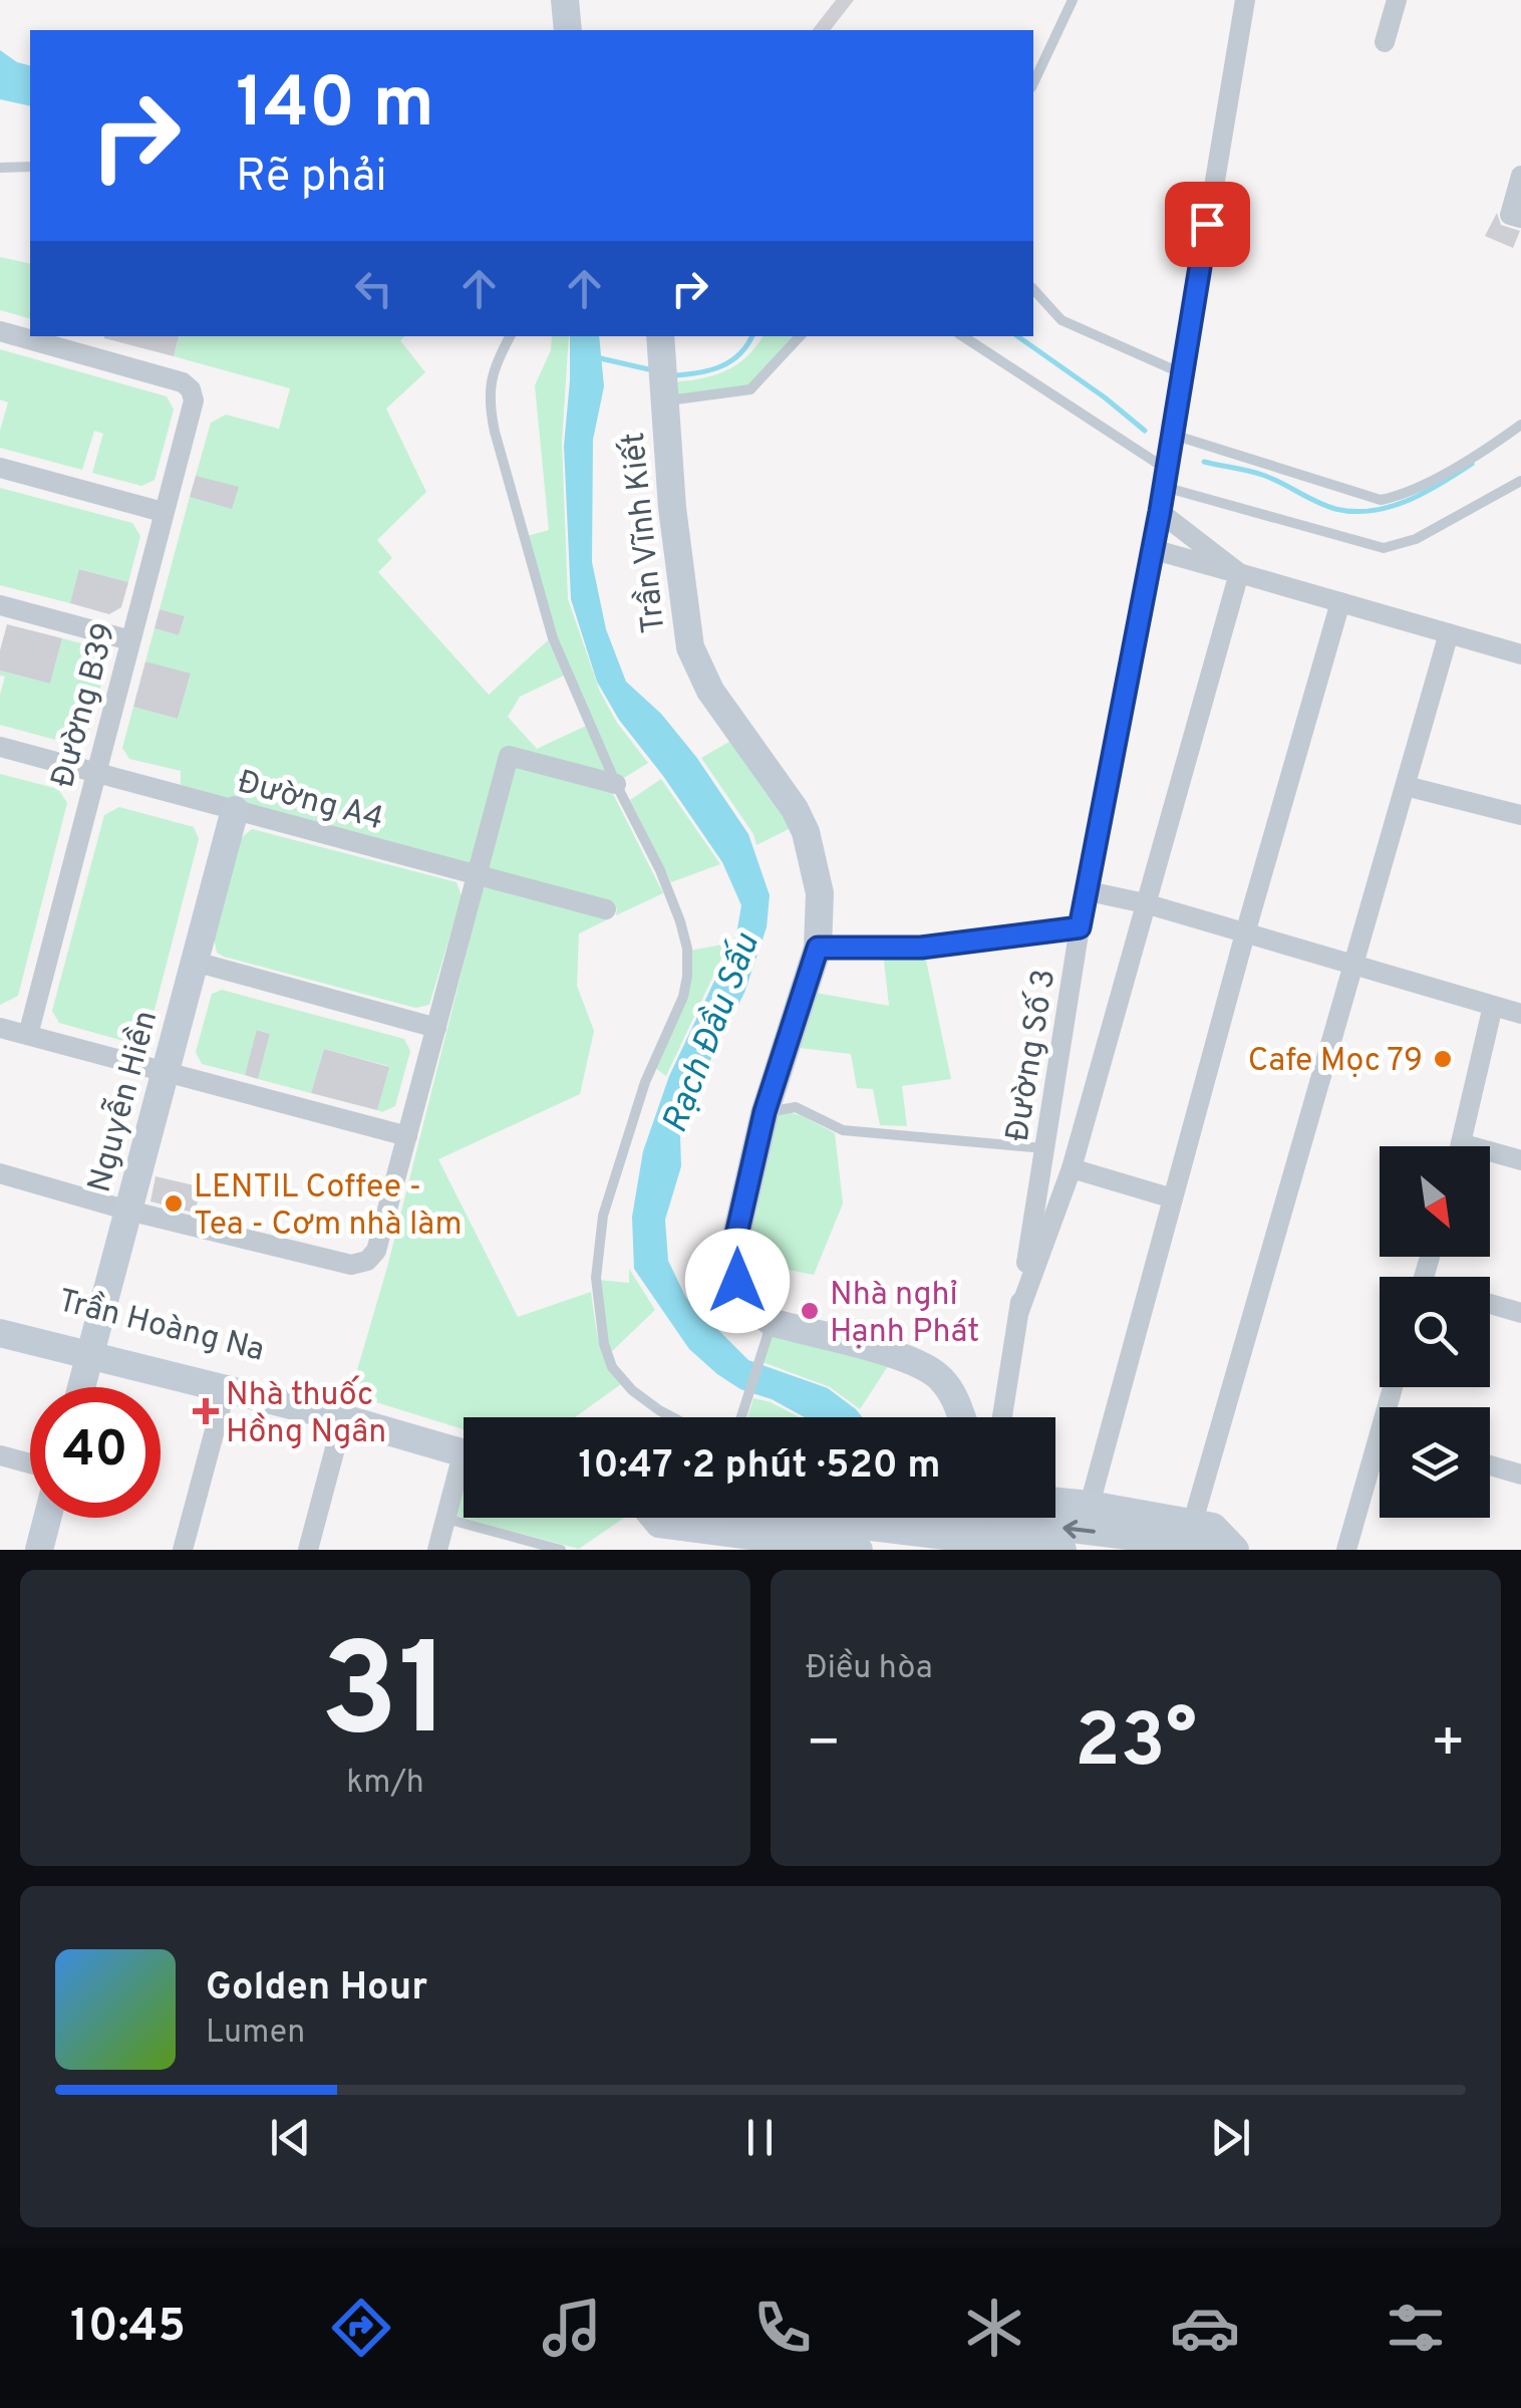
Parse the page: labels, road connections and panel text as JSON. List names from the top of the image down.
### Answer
{
  "streets": {
    "main road": ["Trần Vĩnh Kiết", "Nguyễn Hiền", "Trần Hoàng Na"],
    "street": ["Đường B39", "Đường A4", "Đường Số 3"]
  },
  "crossings": [
    ["Đường B39", "Đường A4"],
    ["Đường A4", "Nguyễn Hiền"],
    ["Nguyễn Hiền", "Trần Hoàng Na"]
  ],
  "water": ["Rạch Đầu Sấu"],
  "places": {
    "other": ["Cafe Mọc 79", "LENTIL Coffee - Tea - Cơm nhà làm", "Nhà nghỉ Hạnh Phát"],
    "health": ["Nhà thuốc Hồng Ngân"]
  },
  "north": "bottom right",
  "page": {
    "turn": ["140 m", "Rẽ phải"],
    "limit": "40",
    "trip": "10:47 · 2 phút · 520 m",
    "tile": [
      ["31", "km/h"],
      "Điều hòa"
    ],
    "heat": ["−", "23°", "+"],
    "song": ["Golden Hour", "Lumen"],
    "tabs": "10:45"
  }
}
